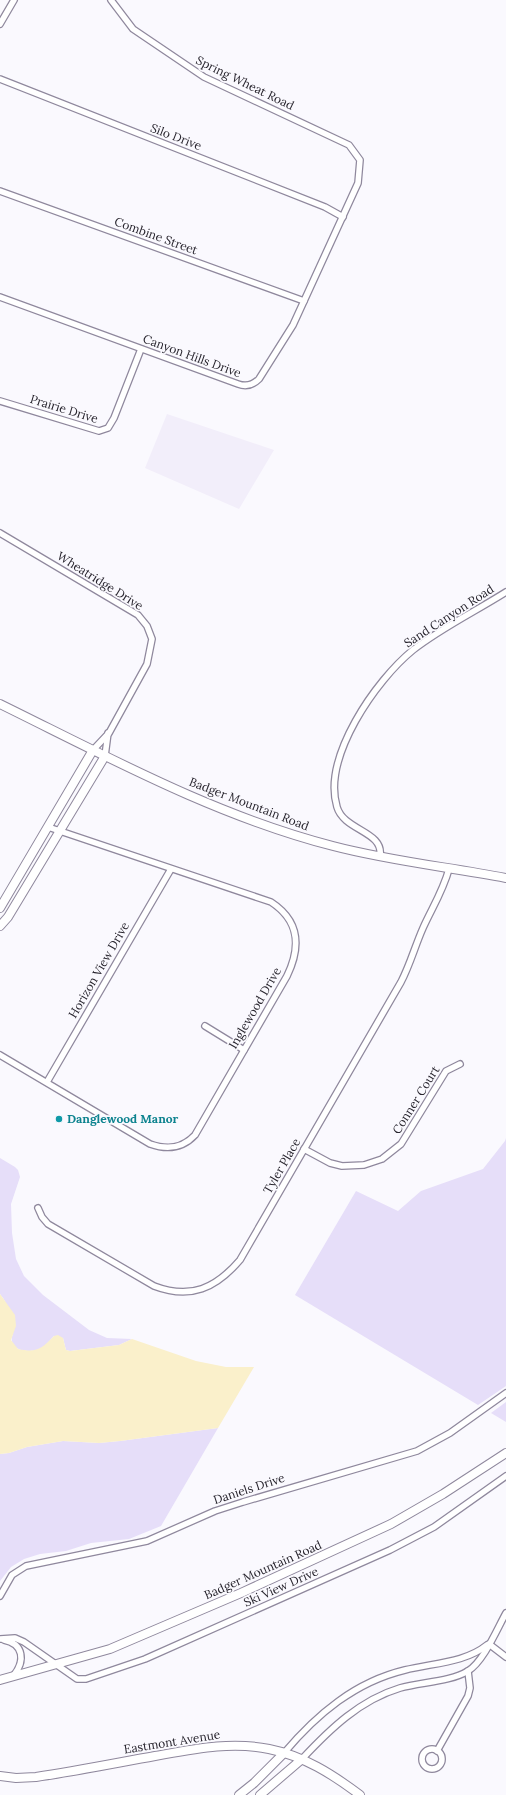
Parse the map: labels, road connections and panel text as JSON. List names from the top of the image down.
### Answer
{
  "streets": {
    "main road": ["Badger Mountain Road", "Eastmont Avenue"],
    "street": [
      "Spring Wheat Road",
      "Silo Drive",
      "Combine Street",
      "Canyon Hills Drive",
      "Prairie Drive",
      "Wheatridge Drive",
      "Sand Canyon Road",
      "Horizon View Drive",
      "Inglewood Drive",
      "Conner Court",
      "Tyler Place",
      "Daniels Drive",
      "Ski View Drive"
    ]
  },
  "crossings": [
    ["Spring Wheat Road", "Canyon Hills Drive"],
    ["Silo Drive", "Canyon Hills Drive"],
    ["Combine Street", "Canyon Hills Drive"],
    ["Canyon Hills Drive", "Prairie Drive"],
    ["Wheatridge Drive", "Badger Mountain Road"],
    ["Sand Canyon Road", "Badger Mountain Road"],
    ["Badger Mountain Road", "Tyler Place"],
    ["Badger Mountain Road", "Ski View Drive"],
    ["Horizon View Drive", "Inglewood Drive"],
    ["Conner Court", "Tyler Place"]
  ],
  "places": ["Danglewood Manor"]
}
